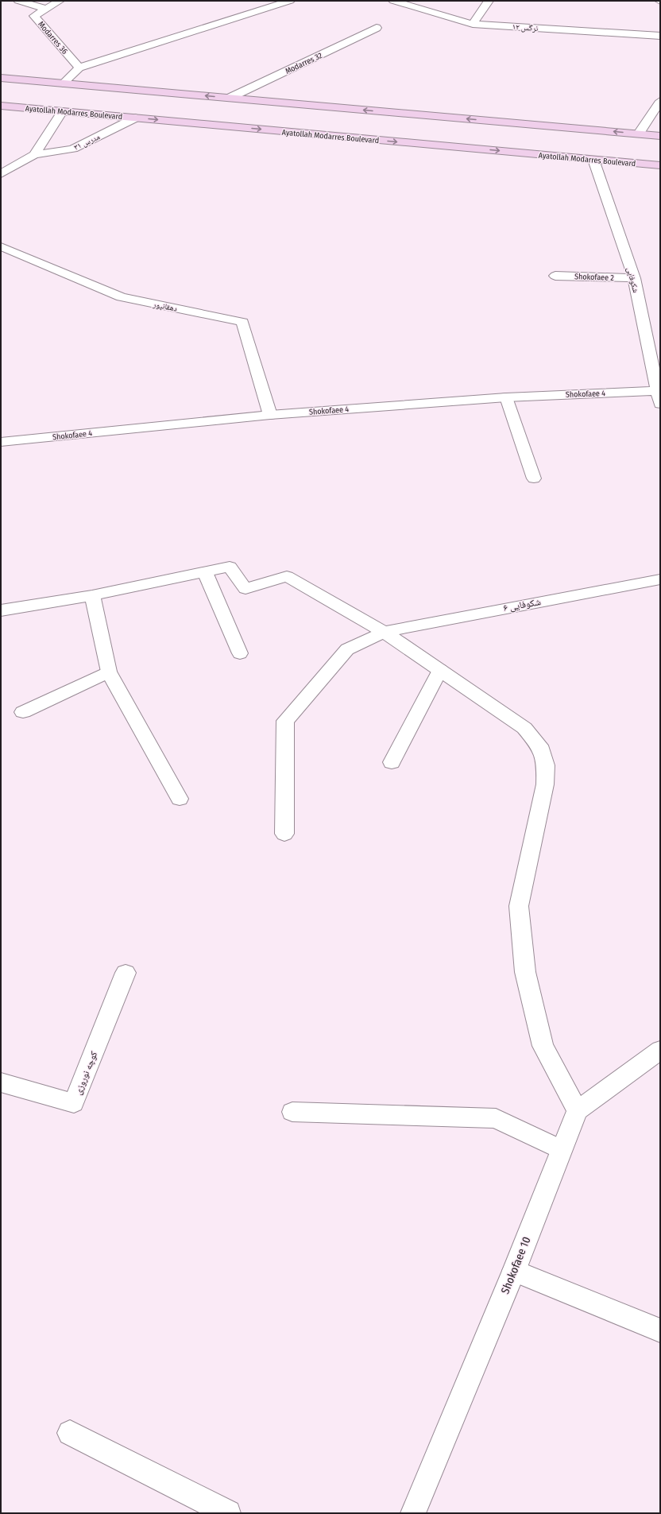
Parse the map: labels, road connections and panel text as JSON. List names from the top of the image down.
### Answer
{
  "streets": {
    "main road": ["Ayatollah Modarres Boulevard"],
    "street": [
      "نرگس ۱۲",
      "Modarres 36",
      "Modarres 32",
      "مدرس ۳۱",
      "Shokofaee 2",
      "شکوفایی",
      "دهقانپور",
      "Shokofaee 4",
      "شکوفایی ۶",
      "کوچه نوروزی",
      "Shokofaee 10"
    ]
  },
  "crossings": [
    ["Ayatollah Modarres Boulevard", "مدرس ۳۱"],
    ["Ayatollah Modarres Boulevard", "شکوفایی"],
    ["Shokofaee 2", "شکوفایی"],
    ["شکوفایی", "Shokofaee 4"],
    ["دهقانپور", "Shokofaee 4"]
  ]
}
